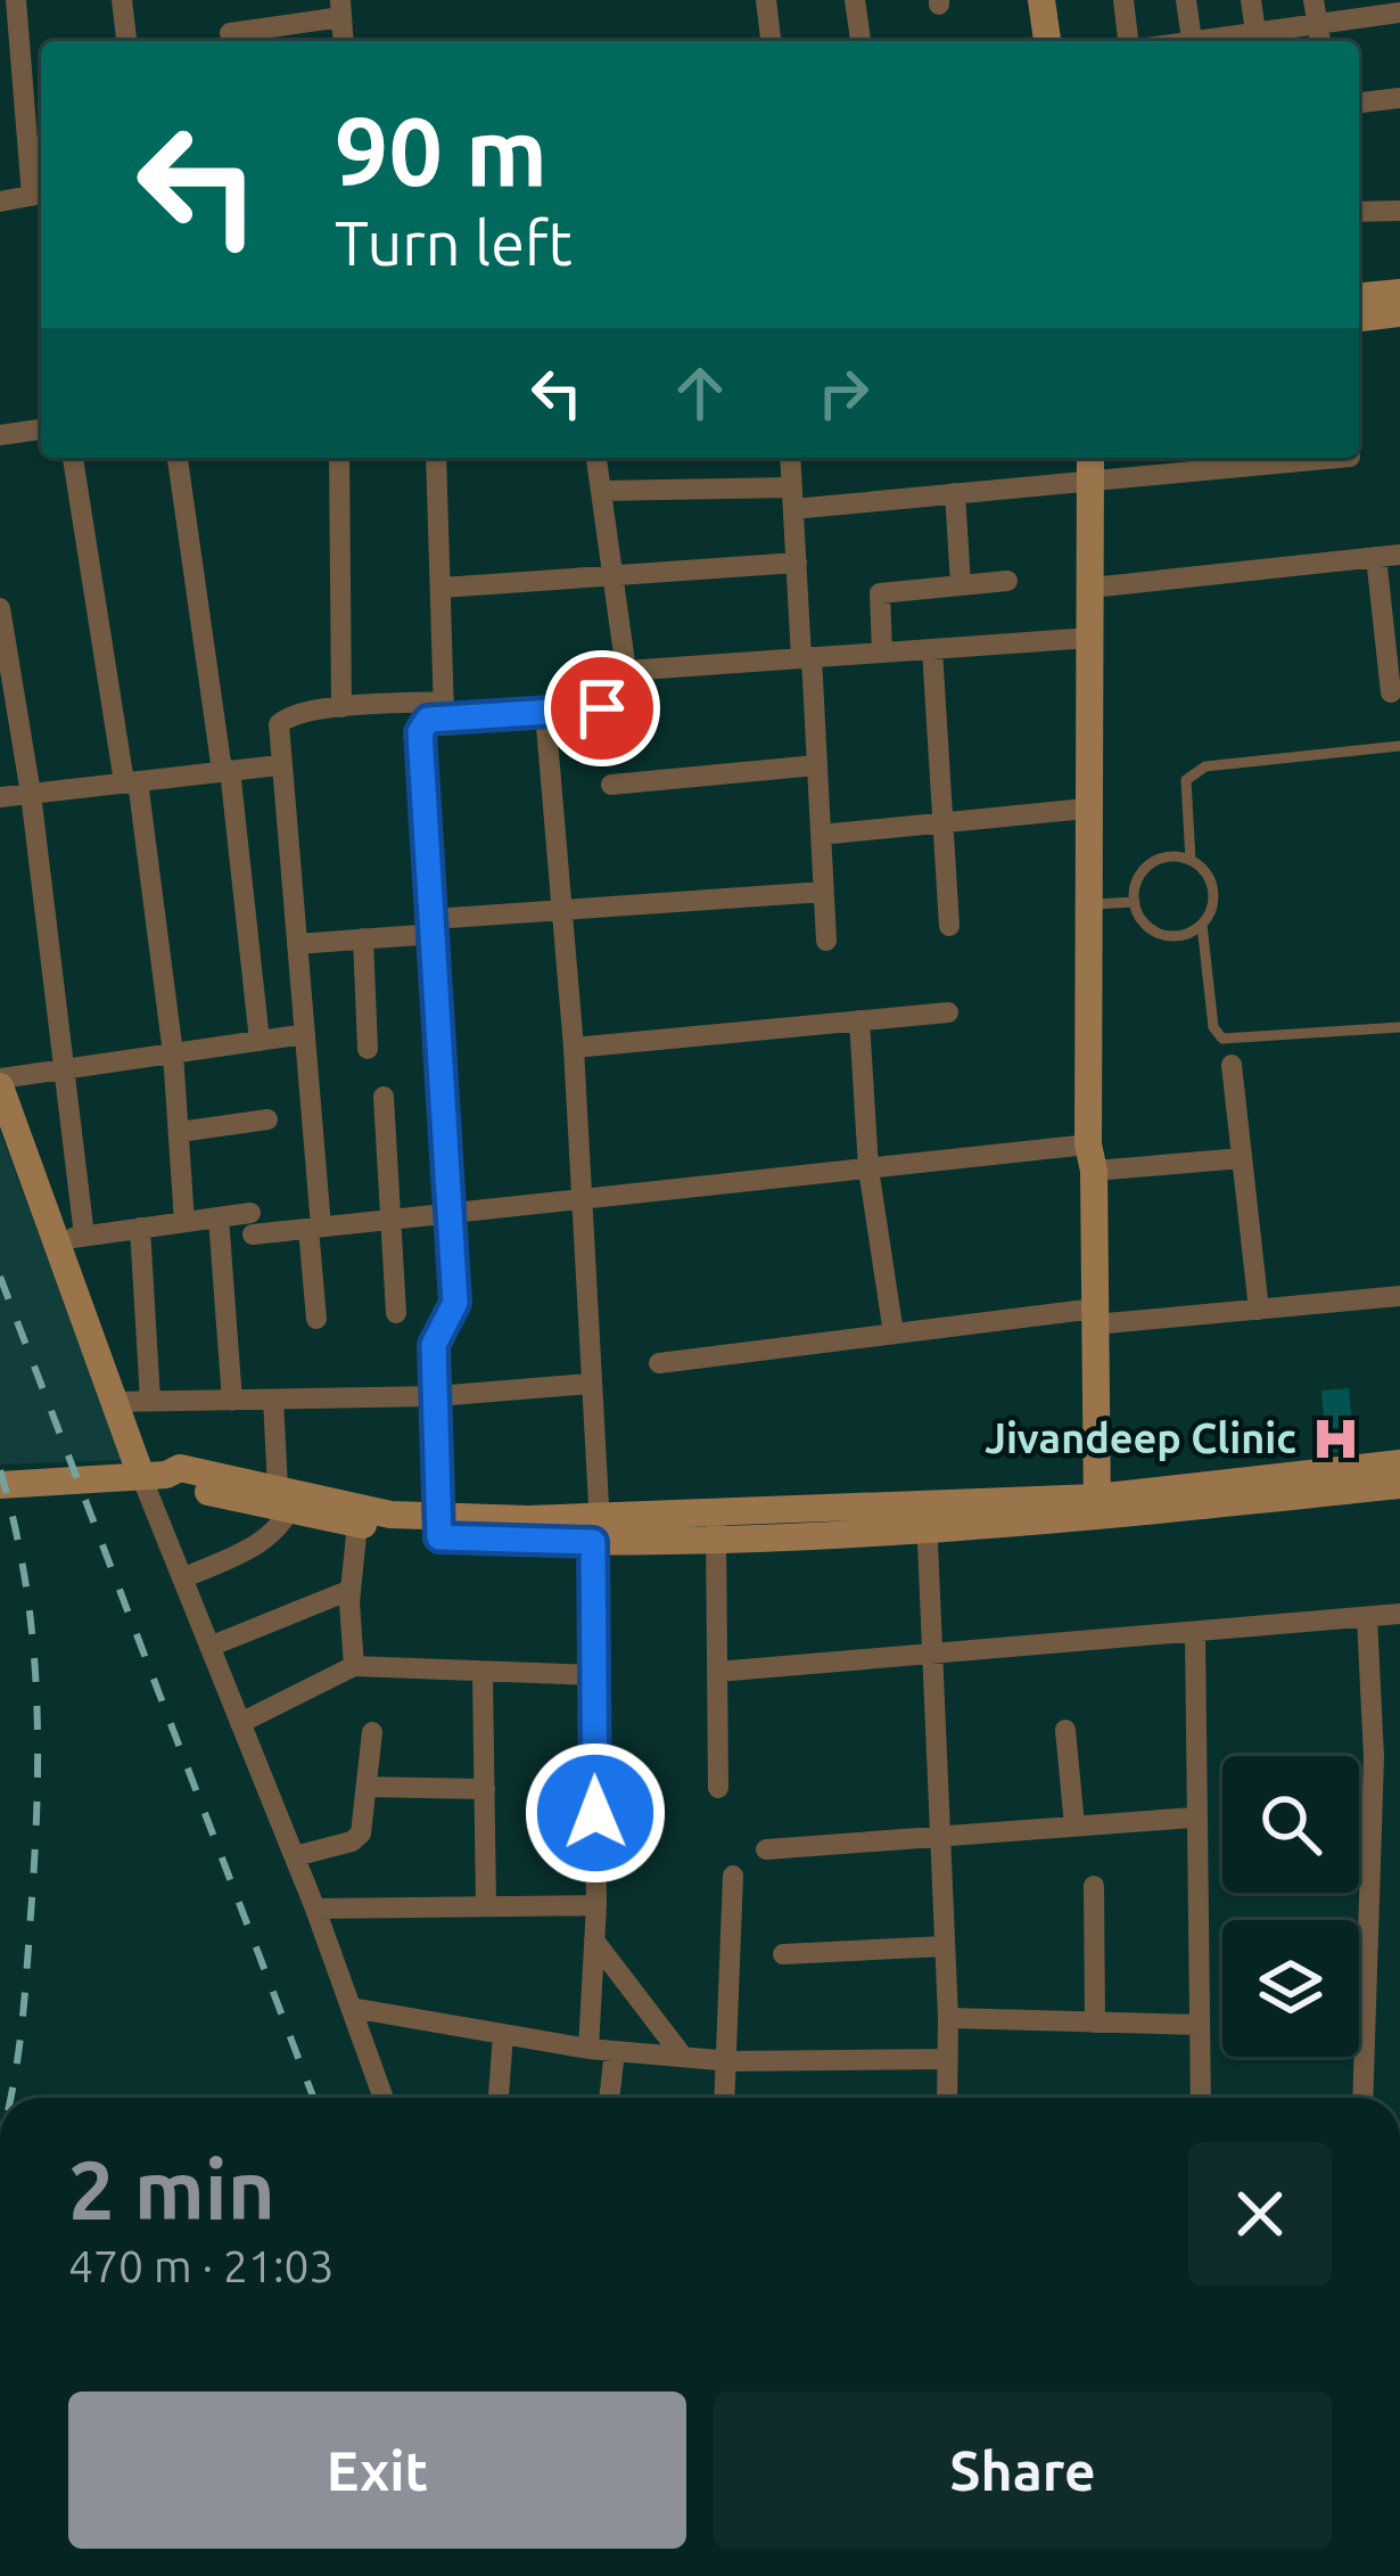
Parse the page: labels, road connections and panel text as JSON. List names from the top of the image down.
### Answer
{
  "places": {
    "hospital": ["Jivandeep Clinic"]
  },
  "page": {
    "turn": ["90 m", "Turn left"],
    "heading": ["2 min", "470 m · 21:03"],
    "buttons": ["Exit", "Share"]
  }
}
